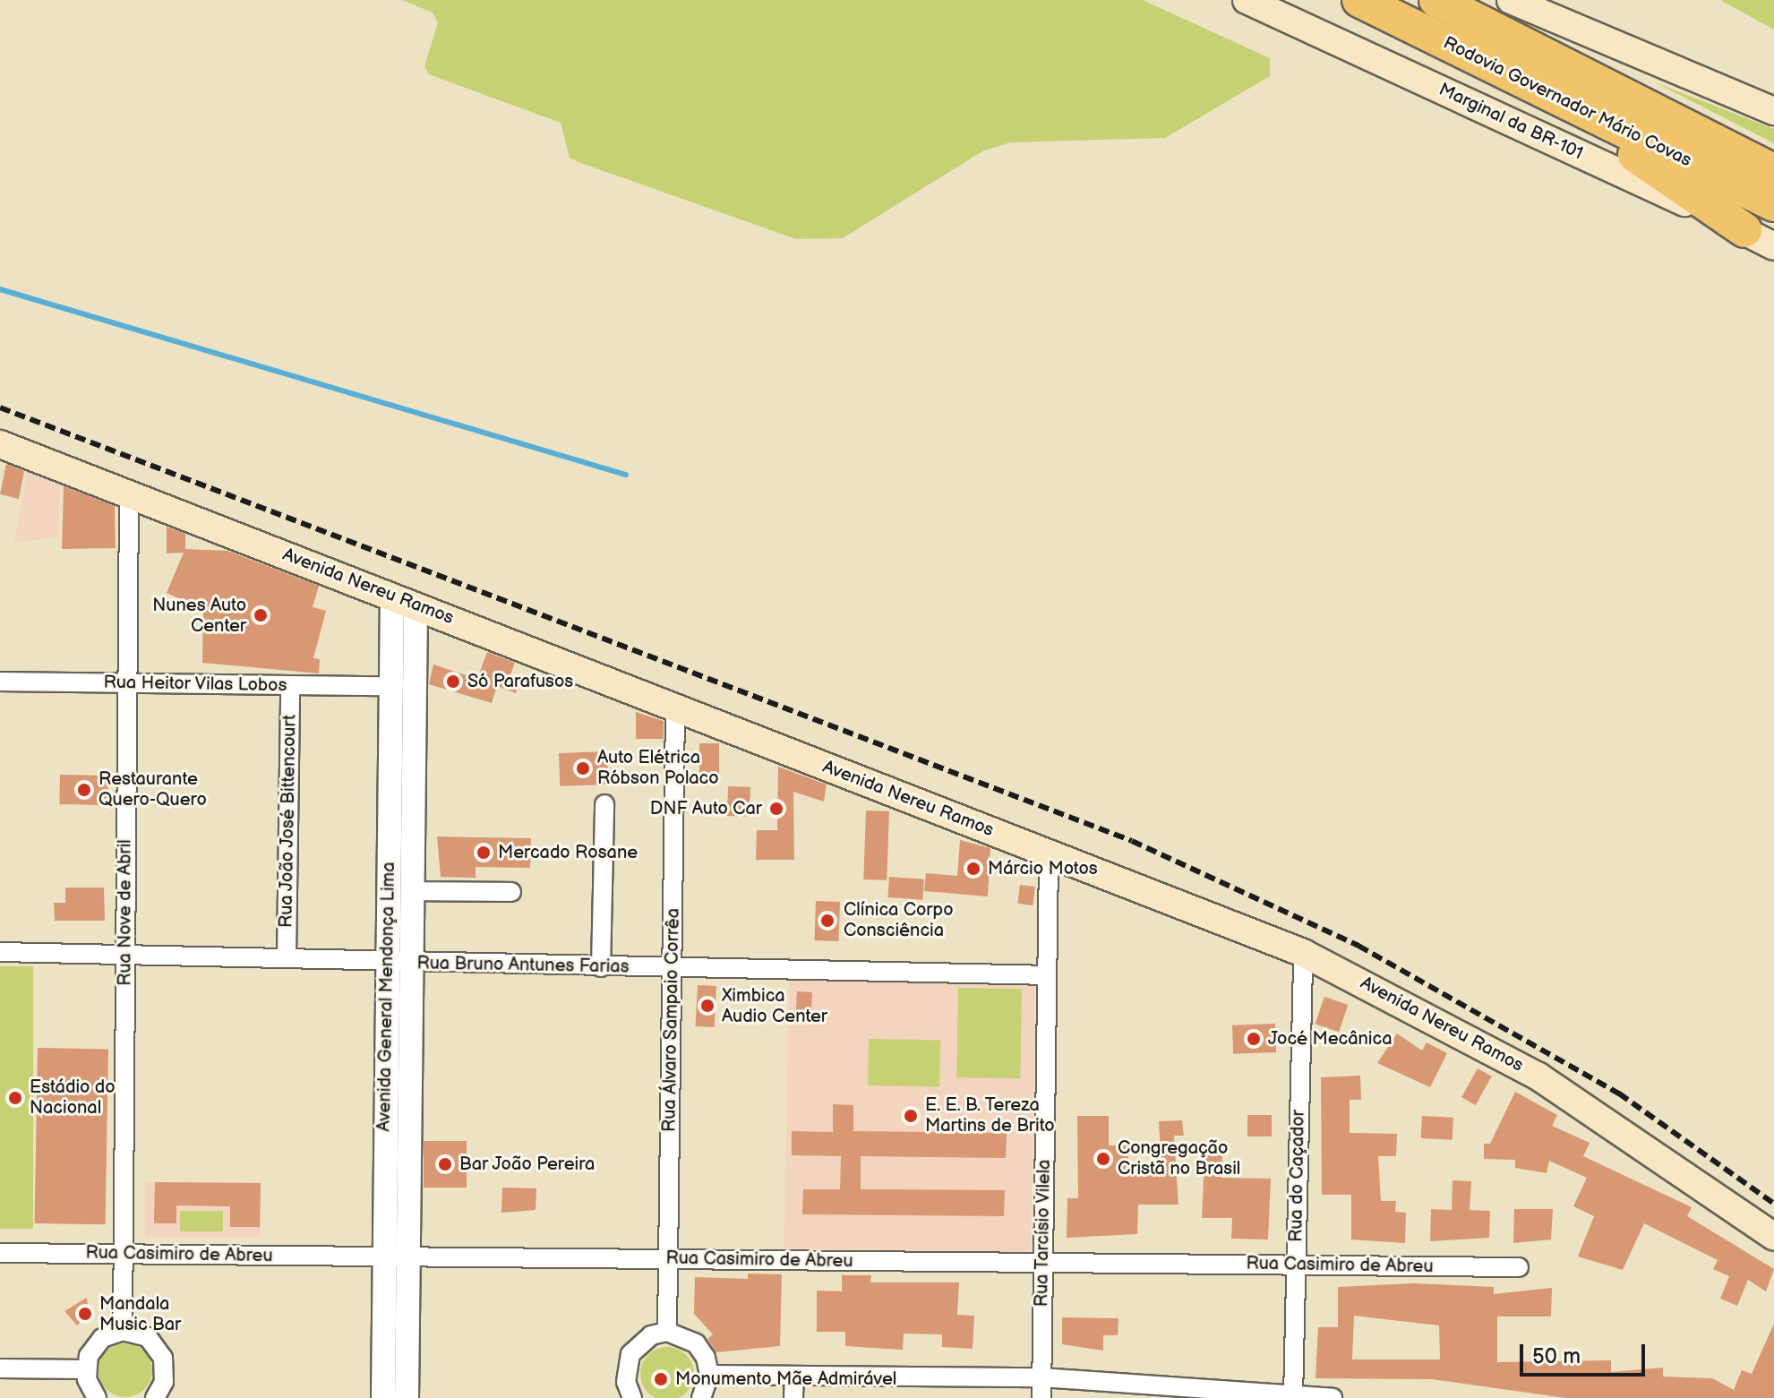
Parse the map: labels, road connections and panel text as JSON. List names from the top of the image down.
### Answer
{
  "streets": {
    "highway": ["Rodovia Governador Mário Covas"],
    "main road": ["Marginal da BR-101", "Avenida Nereu Ramos"],
    "street": [
      "Rua Heitor Vilas Lobos",
      "Rua João José Bittencourt",
      "Rua Nove de Abril",
      "Rua Bruno Antunes Farias",
      "Avenida General Mendonça Lima",
      "Rua Álvaro Sampaio Corrêa",
      "Rua do Caçador",
      "Rua Tarcísio Vilela",
      "Rua Casimiro de Abreu"
    ]
  },
  "crossings": [
    ["Avenida Nereu Ramos", "Rua Nove de Abril"],
    ["Avenida Nereu Ramos", "Avenida General Mendonça Lima"],
    ["Avenida Nereu Ramos", "Rua Álvaro Sampaio Corrêa"],
    ["Avenida Nereu Ramos", "Rua do Caçador"],
    ["Avenida Nereu Ramos", "Rua Tarcísio Vilela"],
    ["Rua Heitor Vilas Lobos", "Rua João José Bittencourt"],
    ["Rua Heitor Vilas Lobos", "Rua Nove de Abril"],
    ["Rua Heitor Vilas Lobos", "Avenida General Mendonça Lima"],
    ["Rua João José Bittencourt", "Rua Bruno Antunes Farias"],
    ["Rua Nove de Abril", "Rua Bruno Antunes Farias"],
    ["Rua Nove de Abril", "Rua Casimiro de Abreu"],
    ["Rua Bruno Antunes Farias", "Avenida General Mendonça Lima"],
    ["Rua Bruno Antunes Farias", "Rua Álvaro Sampaio Corrêa"],
    ["Rua Bruno Antunes Farias", "Rua Tarcísio Vilela"],
    ["Avenida General Mendonça Lima", "Rua Casimiro de Abreu"],
    ["Rua Álvaro Sampaio Corrêa", "Rua Casimiro de Abreu"],
    ["Rua do Caçador", "Rua Casimiro de Abreu"],
    ["Rua Tarcísio Vilela", "Rua Casimiro de Abreu"]
  ],
  "places": [
    "Nunes Auto Center",
    "Só Parafusos",
    "Auto Elétrica Róbson Polaco",
    "Restaurante Quero-Quero",
    "DNF Auto Car",
    "Mercado Rosane",
    "Márcio Motos",
    "Clínica Corpo Consciência",
    "Ximbica Audio Center",
    "Jocé Mecânica",
    "Estádio do Nacional",
    "E. E. B. Tereza Martins de Brito",
    "Congregação Cristã no Brasil",
    "Bar João Pereira",
    "Mandala Music Bar",
    "Monumento Mãe Admirável"
  ],
  "scale_bar": "50 m"
}
